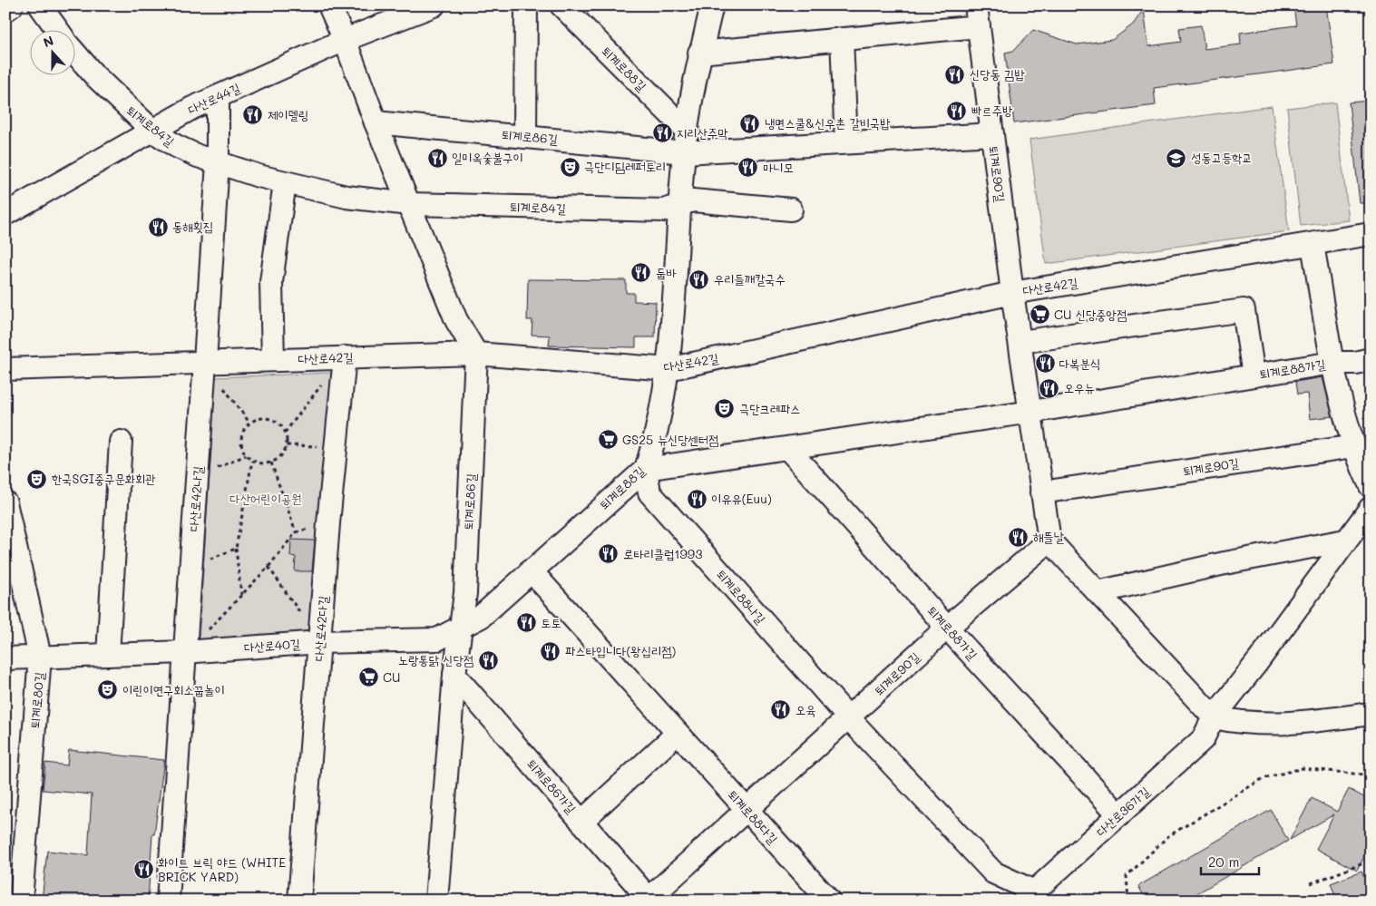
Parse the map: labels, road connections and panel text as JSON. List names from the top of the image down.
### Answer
{
  "streets": {
    "street": [
      "퇴계로88길",
      "다산로44길",
      "퇴계로84길",
      "퇴계로86길",
      "퇴계로90길",
      "다산로42길",
      "퇴계로88가길",
      "다산로42나길",
      "퇴계로88나길",
      "다산로42다길",
      "다산로40길",
      "퇴계로80길",
      "퇴계로86가길",
      "다산로36가길",
      "퇴계로88다길"
    ]
  },
  "crossings": [
    ["퇴계로88길", "퇴계로84길"],
    ["퇴계로88길", "퇴계로86길"],
    ["퇴계로88길", "다산로42길"],
    ["퇴계로88길", "퇴계로88가길"],
    ["퇴계로88길", "퇴계로88나길"],
    ["퇴계로88길", "다산로40길"],
    ["퇴계로88길", "퇴계로88다길"],
    ["다산로44길", "퇴계로84길"],
    ["다산로44길", "다산로42나길"],
    ["퇴계로84길", "다산로42나길"],
    ["퇴계로86길", "다산로42길"],
    ["퇴계로86길", "다산로40길"],
    ["퇴계로86길", "퇴계로86가길"],
    ["퇴계로90길", "다산로42길"],
    ["퇴계로90길", "퇴계로88가길"],
    ["퇴계로90길", "퇴계로88나길"],
    ["다산로42길", "다산로42나길"],
    ["다산로42길", "다산로42다길"],
    ["퇴계로88가길", "퇴계로88나길"],
    ["퇴계로88가길", "다산로36가길"],
    ["다산로42나길", "다산로40길"],
    ["퇴계로88나길", "다산로36가길"],
    ["다산로42다길", "다산로40길"],
    ["다산로40길", "퇴계로80길"],
    ["퇴계로86가길", "퇴계로88다길"]
  ],
  "parks": ["다산어린이공원"],
  "places": {
    "restaurant": [
      "신당동 김밥",
      "빠르주방",
      "제이델링",
      "냉면스쿨&신우촌 갈비국밥",
      "지리산주막",
      "일미옥숯불구이",
      "마니모",
      "동해횟집",
      "둡바",
      "우리들깨칼국수",
      "다복분식",
      "오우뉴",
      "이유유(Euu)",
      "해뜰날",
      "로타리클럽1993",
      "토토",
      "파스타입니다(왕십리점)",
      "노랑통닭 신당점",
      "오육",
      "화이트 브릭 야드 (WHITE BRICK YARD)"
    ],
    "school or university": ["성동고등학교"],
    "theatre": [
      "극단디딤레퍼토리",
      "극단크레파스",
      "한국SGI중구문화회관",
      "이린이연구회소꿉놀이"
    ],
    "supermarket": ["CU 신당중앙점", "GS25 뉴신당센터점", "CU"]
  },
  "scale_bar": "20 m",
  "north": "top"
}
